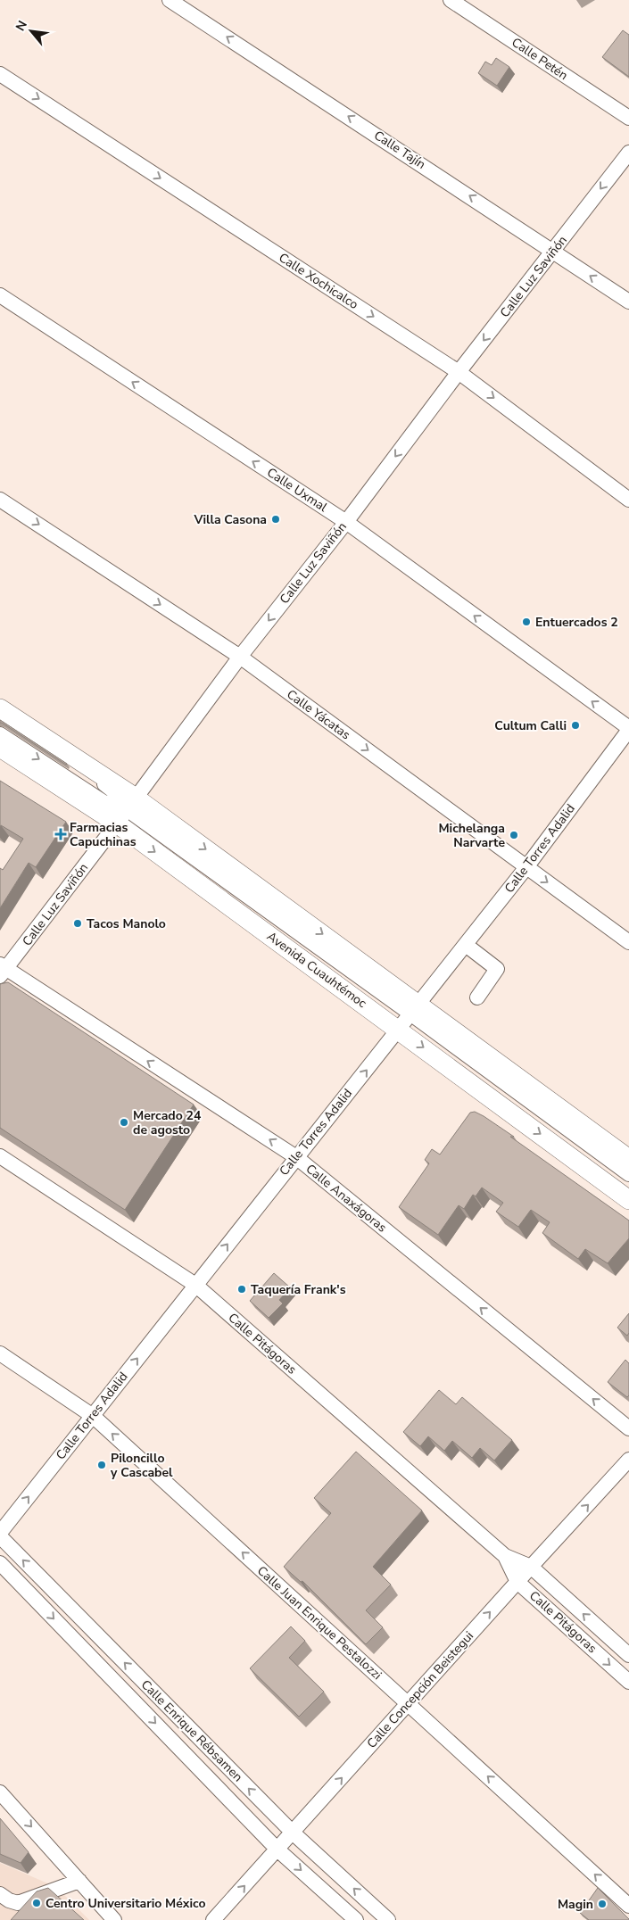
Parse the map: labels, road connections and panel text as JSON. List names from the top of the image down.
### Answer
{
  "streets": {
    "main road": ["Avenida Cuauhtémoc"],
    "street": [
      "Calle Petén",
      "Calle Tajín",
      "Calle Luz Saviñón",
      "Calle Xochicalco",
      "Calle Uxmal",
      "Calle Yácatas",
      "Calle Torres Adalid",
      "Calle Anaxágoras",
      "Calle Pitágoras",
      "Calle Juan Enrique Pestalozzi",
      "Calle Concepción Beistegui",
      "Calle Enrique Rébsamen"
    ]
  },
  "crossings": [
    ["Calle Tajín", "Calle Luz Saviñón"],
    ["Calle Luz Saviñón", "Calle Xochicalco"],
    ["Calle Luz Saviñón", "Calle Uxmal"],
    ["Calle Luz Saviñón", "Calle Yácatas"],
    ["Calle Luz Saviñón", "Avenida Cuauhtémoc"],
    ["Calle Luz Saviñón", "Calle Anaxágoras"],
    ["Calle Uxmal", "Calle Torres Adalid"],
    ["Calle Yácatas", "Calle Torres Adalid"],
    ["Calle Torres Adalid", "Avenida Cuauhtémoc"],
    ["Calle Torres Adalid", "Calle Anaxágoras"],
    ["Calle Torres Adalid", "Calle Pitágoras"],
    ["Calle Torres Adalid", "Calle Juan Enrique Pestalozzi"],
    ["Calle Pitágoras", "Calle Concepción Beistegui"],
    ["Calle Juan Enrique Pestalozzi", "Calle Concepción Beistegui"],
    ["Calle Concepción Beistegui", "Calle Enrique Rébsamen"]
  ],
  "one_way": [
    "Calle Tajín",
    "Calle Luz Saviñón",
    "Calle Xochicalco",
    "Calle Uxmal",
    "Calle Yácatas",
    "Calle Torres Adalid",
    "Calle Anaxágoras",
    "Calle Juan Enrique Pestalozzi",
    "Calle Concepción Beistegui"
  ],
  "places": {
    "other": [
      "Villa Casona",
      "Entuercados 2",
      "Cultum Calli",
      "Michelanga Narvarte",
      "Tacos Manolo",
      "Mercado 24 de agosto",
      "Taquería Frank's",
      "Piloncillo y Cascabel",
      "Centro Universitario México",
      "Magin"
    ],
    "health": ["Farmacias Capuchinas"]
  },
  "north": "top left"
}
